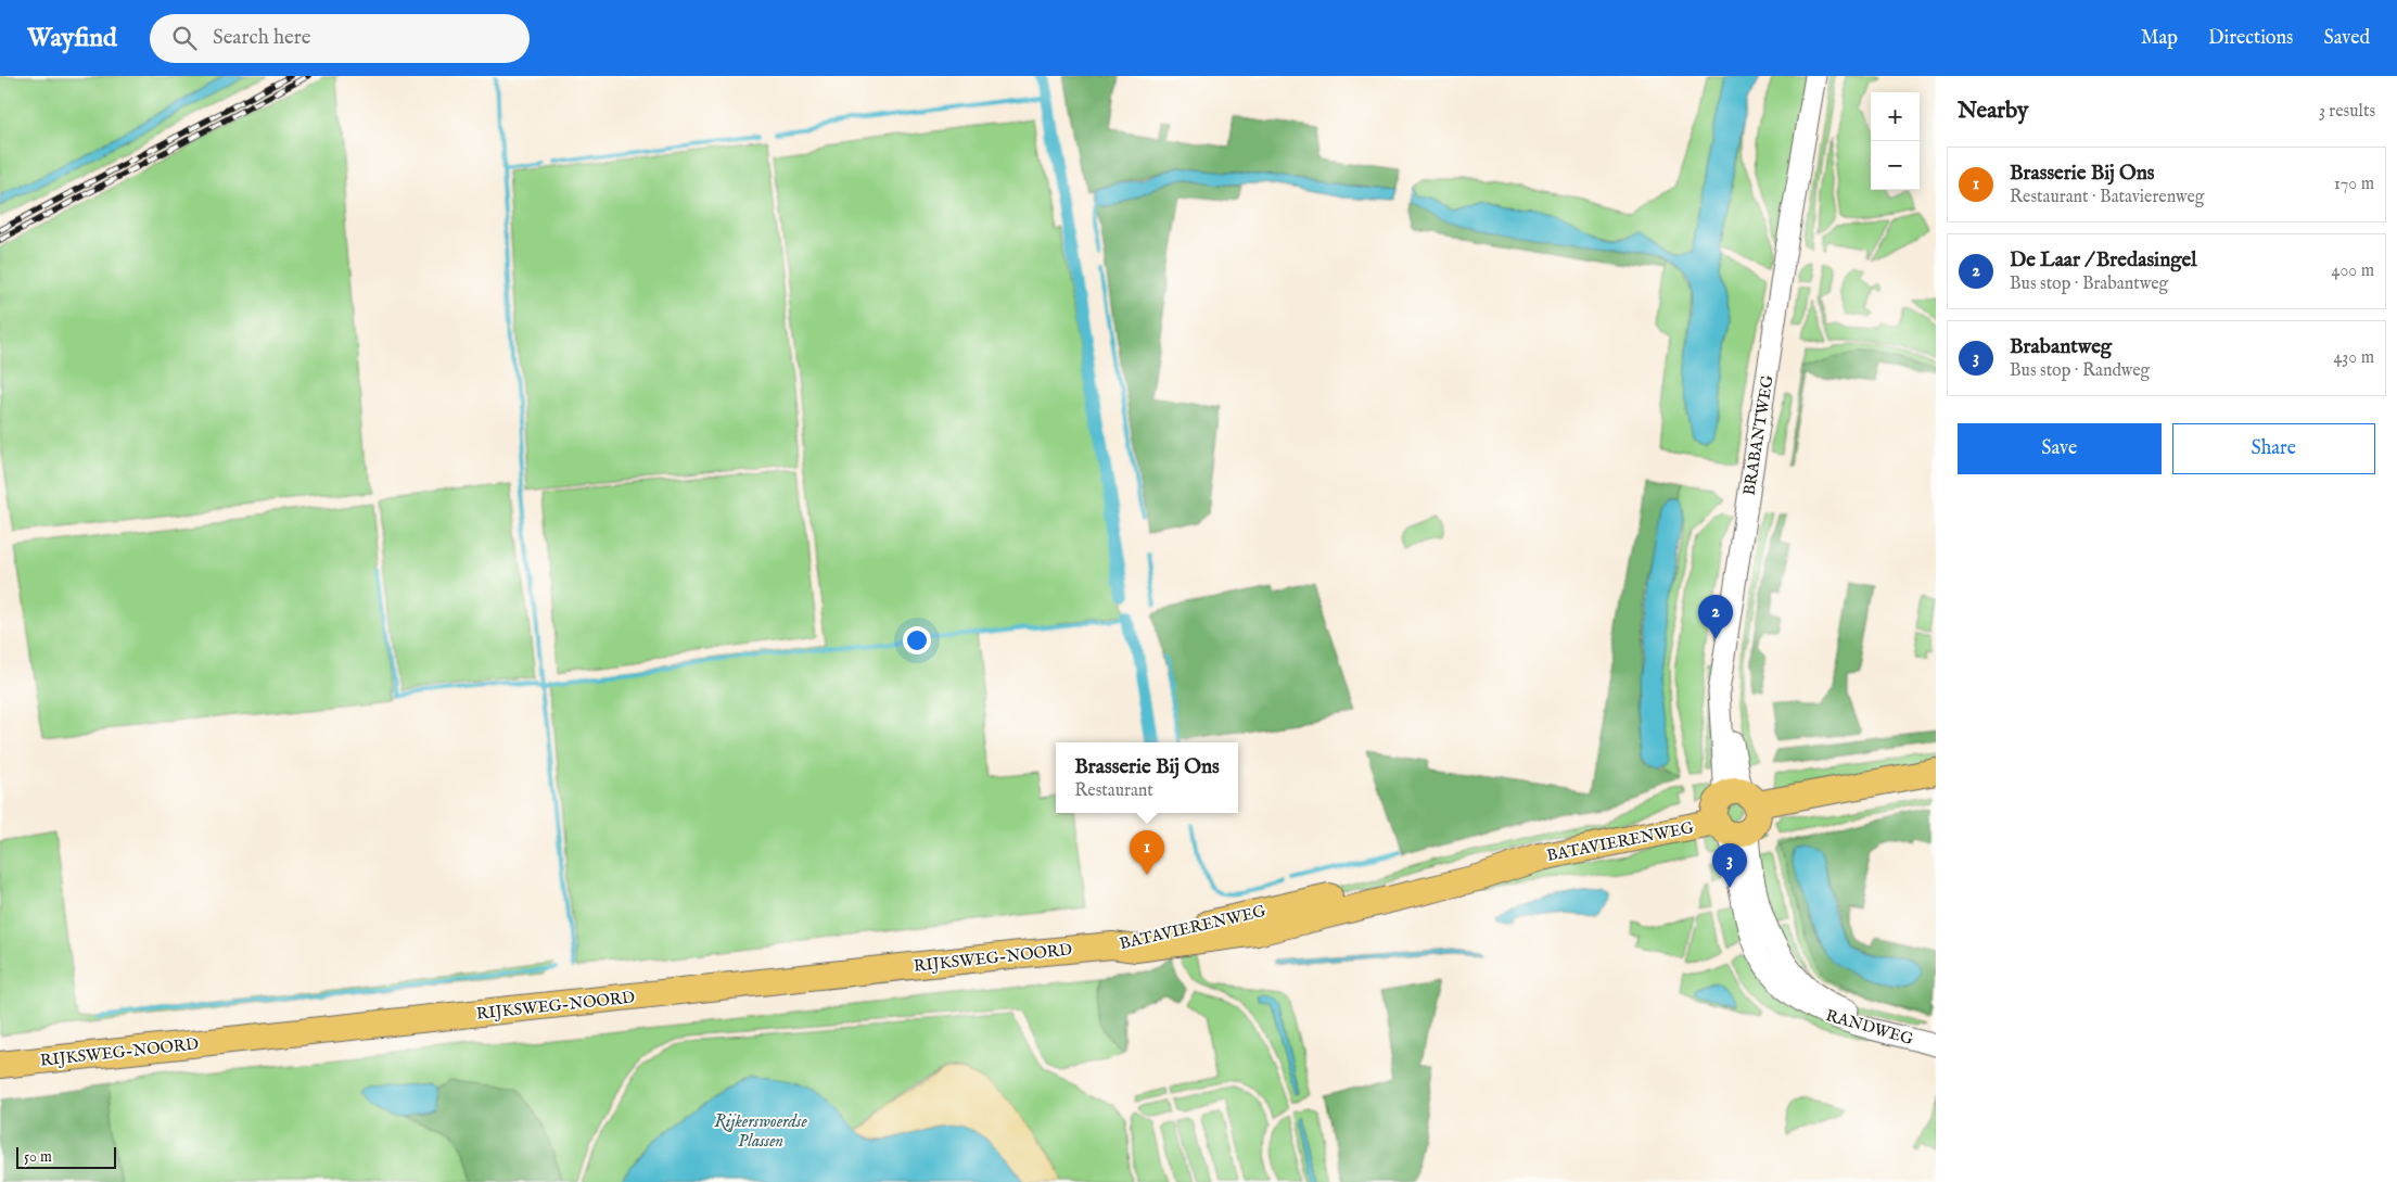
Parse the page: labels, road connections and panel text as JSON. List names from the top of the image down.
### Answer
{
  "streets": {
    "main road": ["BATAVIERENWEG", "RIJKSWEG-NOORD"],
    "street": ["BRABANTWEG", "RANDWEG"]
  },
  "crossings": [
    ["BRABANTWEG", "BATAVIERENWEG"],
    ["BRABANTWEG", "RANDWEG"],
    ["BATAVIERENWEG", "RIJKSWEG-NOORD"],
    ["BATAVIERENWEG", "RANDWEG"]
  ],
  "water": ["Rijkerswoerdse Plassen"],
  "scale_bar": "50 m",
  "page": {
    "header": "Wayfind",
    "search": "Search here",
    "nav": ["Map", "Directions", "Saved"],
    "heading": ["Nearby", "3 results"],
    "map_buttons": ["+", "−"],
    "list": [
      {
        "mark": "1",
        "name": "Brasserie Bij Ons",
        "note": "Restaurant · Batavierenweg",
        "value": "170 m"
      },
      {
        "mark": "2",
        "name": "De Laar / Bredasingel",
        "note": "Bus stop · Brabantweg",
        "value": "400 m"
      },
      {
        "mark": "3",
        "name": "Brabantweg",
        "note": "Bus stop · Randweg",
        "value": "430 m"
      }
    ],
    "buttons": ["Save", "Share"],
    "pins": ["2", "1", "3"],
    "popup": ["Brasserie Bij Ons", "Restaurant"],
    "scale": "50 m"
  }
}
